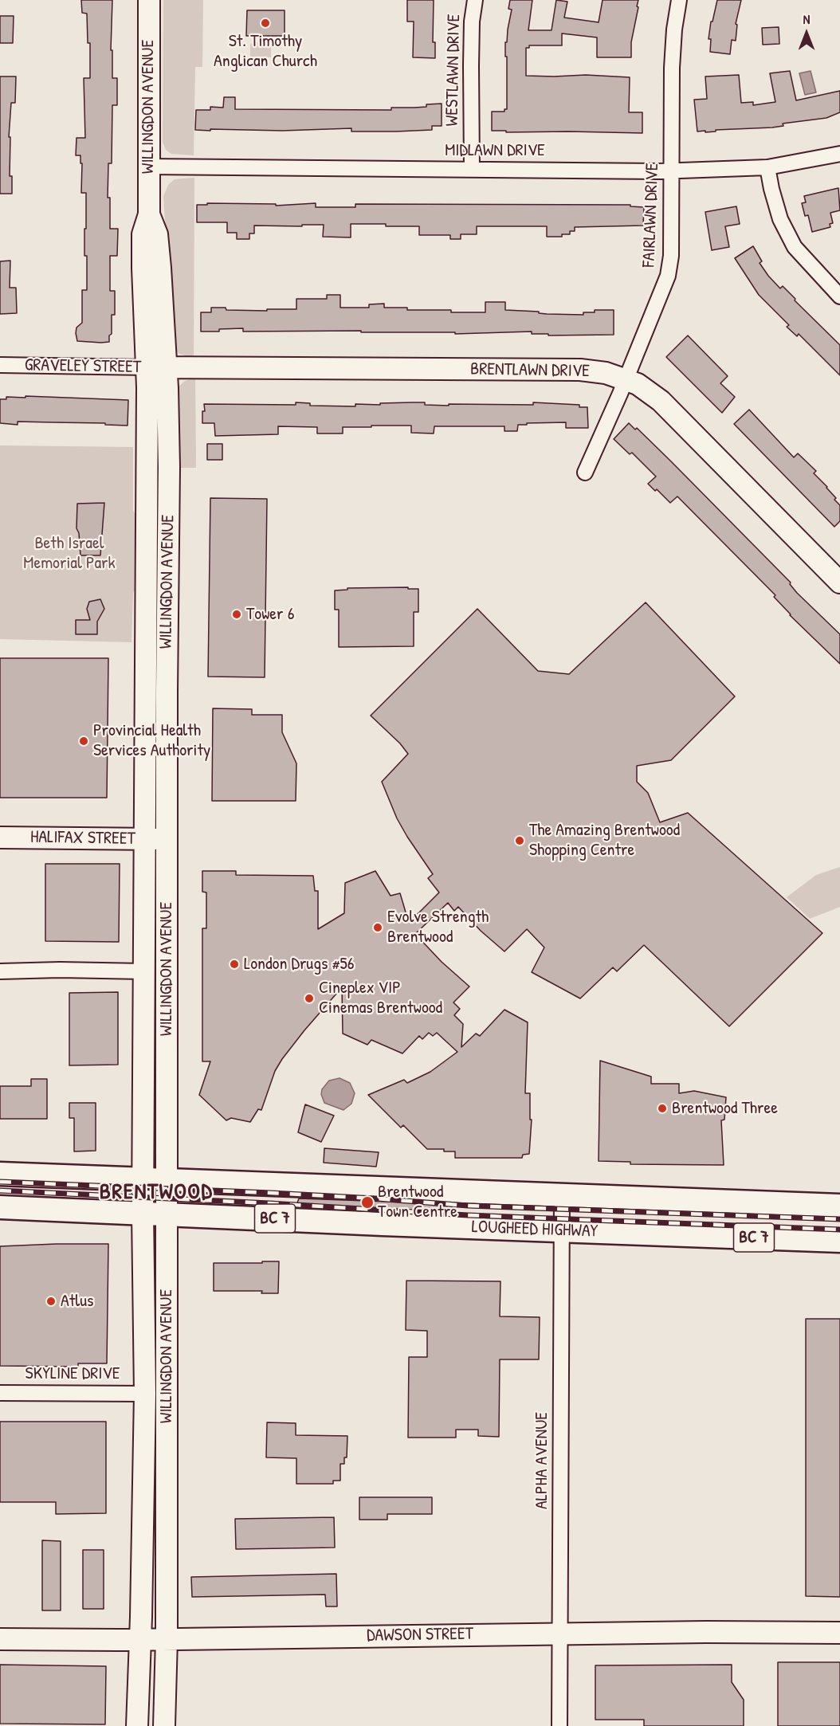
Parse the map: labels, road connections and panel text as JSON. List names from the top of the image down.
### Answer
{
  "streets": {
    "main road": [
      "WILLINGDON AVENUE",
      "BRENTLAWN DRIVE",
      "HALIFAX STREET",
      "BC 7",
      "LOUGHEED HIGHWAY",
      "DAWSON STREET"
    ],
    "street": [
      "WESTLAWN DRIVE",
      "MIDLAWN DRIVE",
      "FAIRLAWN DRIVE",
      "GRAVELEY STREET",
      "SKYLINE DRIVE",
      "ALPHA AVENUE"
    ]
  },
  "crossings": [
    ["WESTLAWN DRIVE", "MIDLAWN DRIVE"],
    ["WILLINGDON AVENUE", "MIDLAWN DRIVE"],
    ["WILLINGDON AVENUE", "GRAVELEY STREET"],
    ["WILLINGDON AVENUE", "BRENTLAWN DRIVE"],
    ["WILLINGDON AVENUE", "HALIFAX STREET"],
    ["WILLINGDON AVENUE", "LOUGHEED HIGHWAY"],
    ["WILLINGDON AVENUE", "SKYLINE DRIVE"],
    ["WILLINGDON AVENUE", "DAWSON STREET"],
    ["MIDLAWN DRIVE", "FAIRLAWN DRIVE"],
    ["FAIRLAWN DRIVE", "BRENTLAWN DRIVE"],
    ["GRAVELEY STREET", "BRENTLAWN DRIVE"],
    ["LOUGHEED HIGHWAY", "ALPHA AVENUE"],
    ["ALPHA AVENUE", "DAWSON STREET"]
  ],
  "districts": ["BRENTWOOD"],
  "parks": ["Beth Israel Memorial Park"],
  "places": [
    "St. Timothy Anglican Church",
    "Tower 6",
    "Provincial Health Services Authority",
    "The Amazing Brentwood Shopping Centre",
    "Evolve Strength Brentwood",
    "London Drugs #56",
    "Cineplex VIP Cinemas Brentwood",
    "Brentwood Three",
    "Brentwood Town Centre",
    "Atlus"
  ],
  "north": "top"
}
